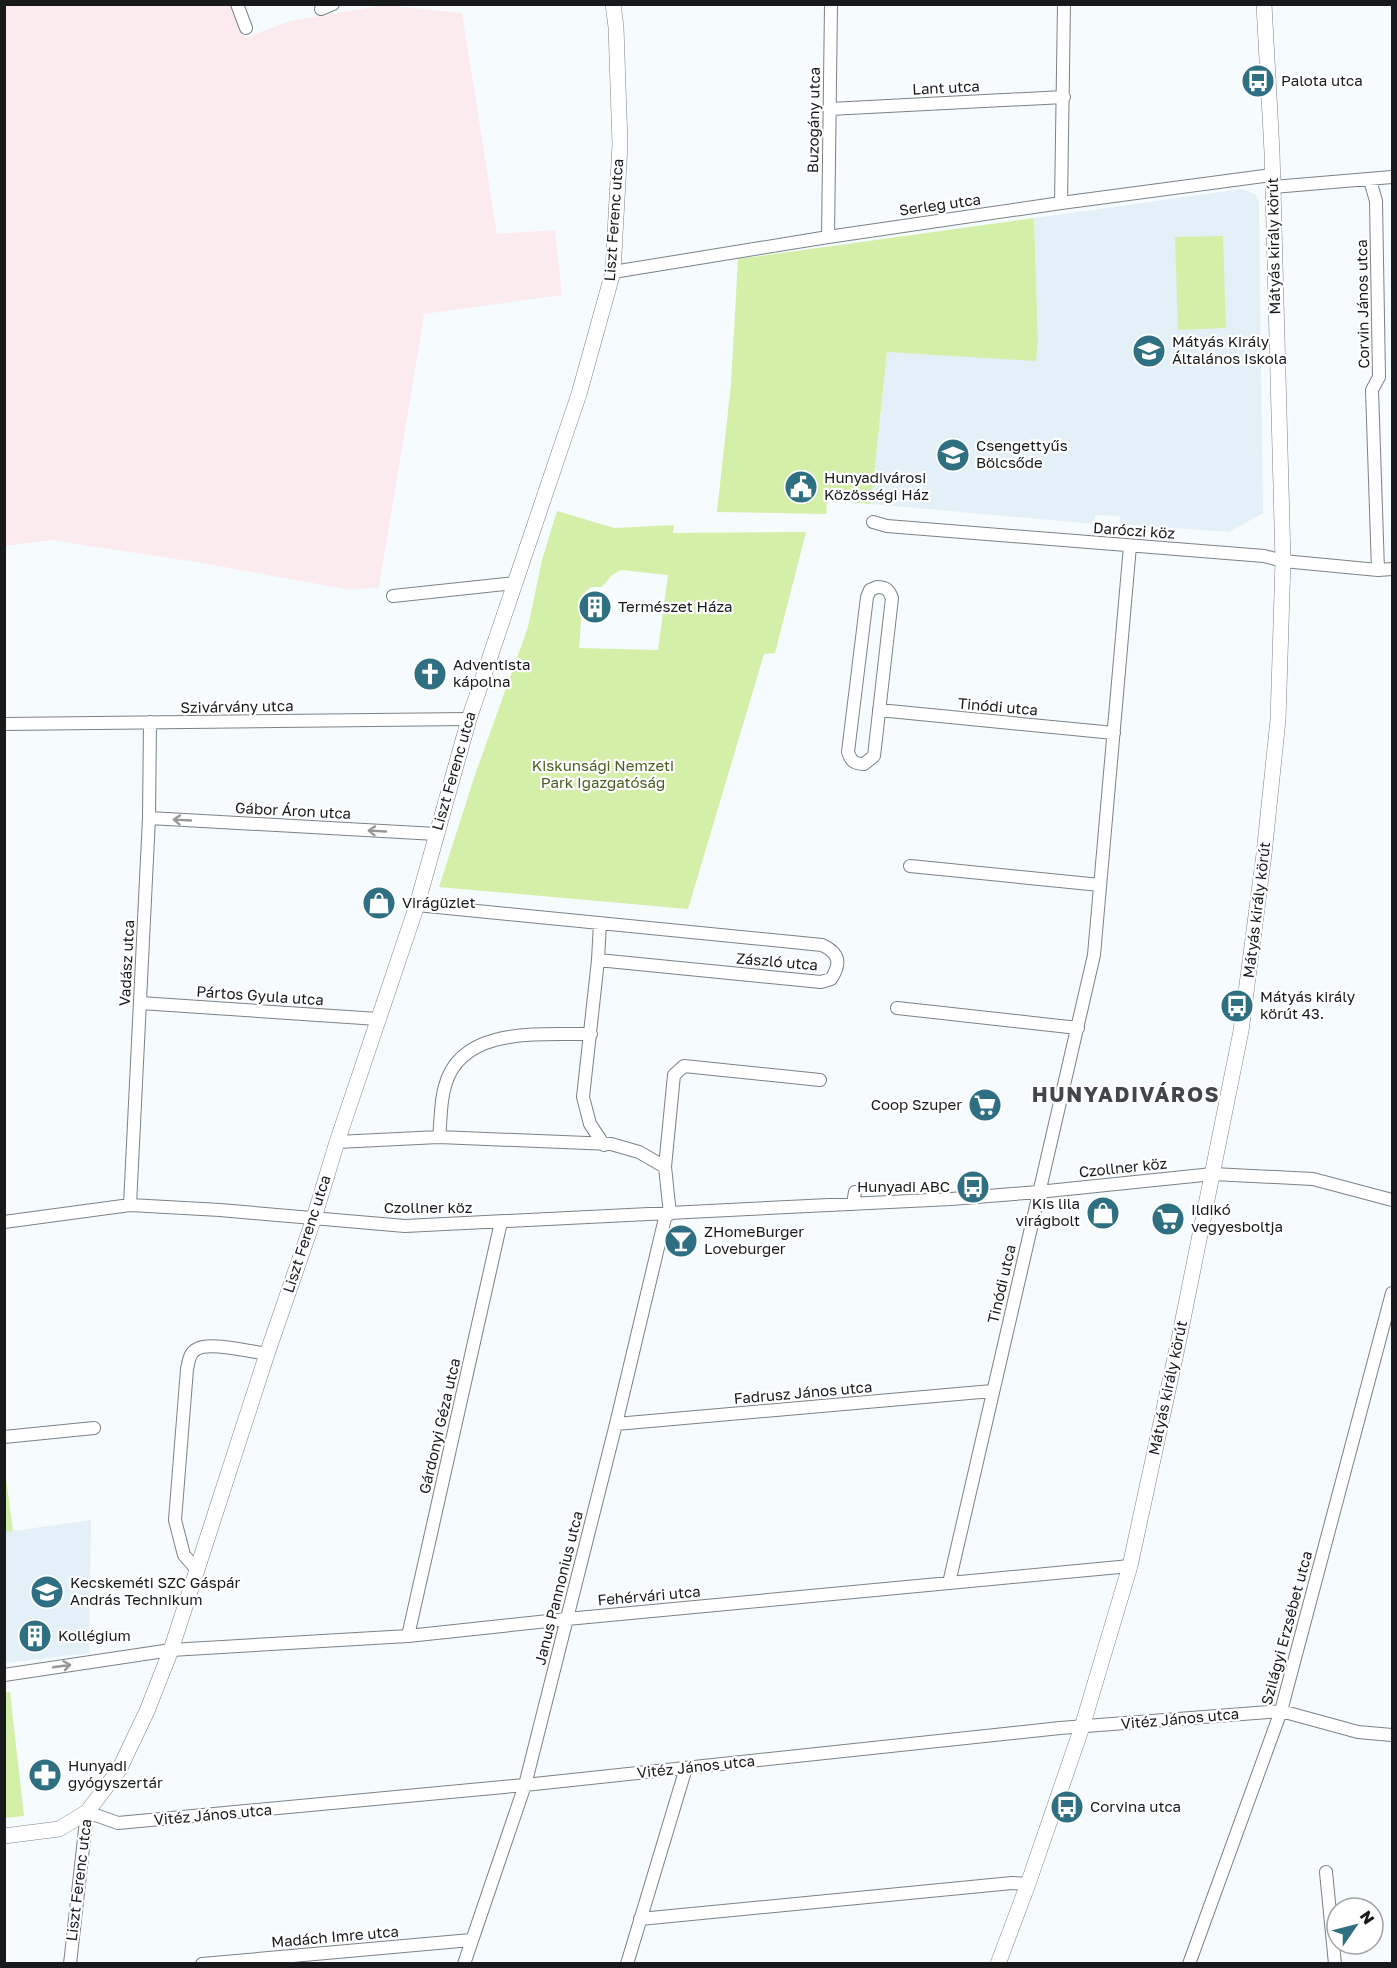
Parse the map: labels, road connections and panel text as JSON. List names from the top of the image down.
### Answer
{
  "streets": {
    "street": [
      "Lant utca",
      "Buzogány utca",
      "Serleg utca",
      "Liszt Ferenc utca",
      "Mátyás király körút",
      "Corvin János utca",
      "Daróczi köz",
      "Szivárvány utca",
      "Tinódi utca",
      "Gábor Áron utca",
      "Zászló utca",
      "Vadász utca",
      "Pártos Gyula utca",
      "Czollner köz",
      "Fadrusz János utca",
      "Gárdonyi Géza utca",
      "Janus Pannonius utca",
      "Fehérvári utca",
      "Szilágyi Erzsébet utca",
      "Vitéz János utca",
      "Madách Imre utca"
    ]
  },
  "crossings": [
    ["Lant utca", "Buzogány utca"],
    ["Buzogány utca", "Serleg utca"],
    ["Serleg utca", "Liszt Ferenc utca"],
    ["Serleg utca", "Mátyás király körút"],
    ["Serleg utca", "Corvin János utca"],
    ["Liszt Ferenc utca", "Szivárvány utca"],
    ["Liszt Ferenc utca", "Gábor Áron utca"],
    ["Liszt Ferenc utca", "Zászló utca"],
    ["Liszt Ferenc utca", "Pártos Gyula utca"],
    ["Liszt Ferenc utca", "Czollner köz"],
    ["Liszt Ferenc utca", "Fehérvári utca"],
    ["Liszt Ferenc utca", "Vitéz János utca"],
    ["Mátyás király körút", "Daróczi köz"],
    ["Mátyás király körút", "Czollner köz"],
    ["Mátyás király körút", "Fehérvári utca"],
    ["Mátyás király körút", "Vitéz János utca"],
    ["Corvin János utca", "Daróczi köz"],
    ["Daróczi köz", "Tinódi utca"],
    ["Szivárvány utca", "Vadász utca"],
    ["Tinódi utca", "Czollner köz"],
    ["Tinódi utca", "Fadrusz János utca"],
    ["Tinódi utca", "Fehérvári utca"],
    ["Gábor Áron utca", "Vadász utca"],
    ["Vadász utca", "Pártos Gyula utca"],
    ["Vadász utca", "Czollner köz"],
    ["Czollner köz", "Gárdonyi Géza utca"],
    ["Czollner köz", "Janus Pannonius utca"],
    ["Fadrusz János utca", "Janus Pannonius utca"],
    ["Gárdonyi Géza utca", "Fehérvári utca"],
    ["Janus Pannonius utca", "Fehérvári utca"],
    ["Janus Pannonius utca", "Vitéz János utca"],
    ["Janus Pannonius utca", "Madách Imre utca"],
    ["Szilágyi Erzsébet utca", "Vitéz János utca"]
  ],
  "one_way": ["Gábor Áron utca"],
  "districts": ["HUNYADIVÁROS"],
  "parks": ["Kiskunsági Nemzeti Park Igazgatóság"],
  "places": {
    "bus stop": [
      "Palota utca",
      "Mátyás király körút 43.",
      "Hunyadi ABC",
      "Corvina utca"
    ],
    "school or university": ["Mátyás Király Általános Iskola", "Csengettyűs Bölcsőde", "Kecskeméti SZC Gáspár András Technikum"],
    "public building": ["Hunyadivárosi Közösségi Ház"],
    "building": ["Természet Háza", "Kollégium"],
    "church": ["Adventista kápolna"],
    "shop": ["Virágüzlet", "Kis lila virágbolt"],
    "supermarket": ["Coop Szuper", "Ildikó vegyesboltja"],
    "bar": ["ZHomeBurger Loveburger"],
    "pharmacy": ["Hunyadi gyógyszertár"]
  },
  "north": "top right"
}
